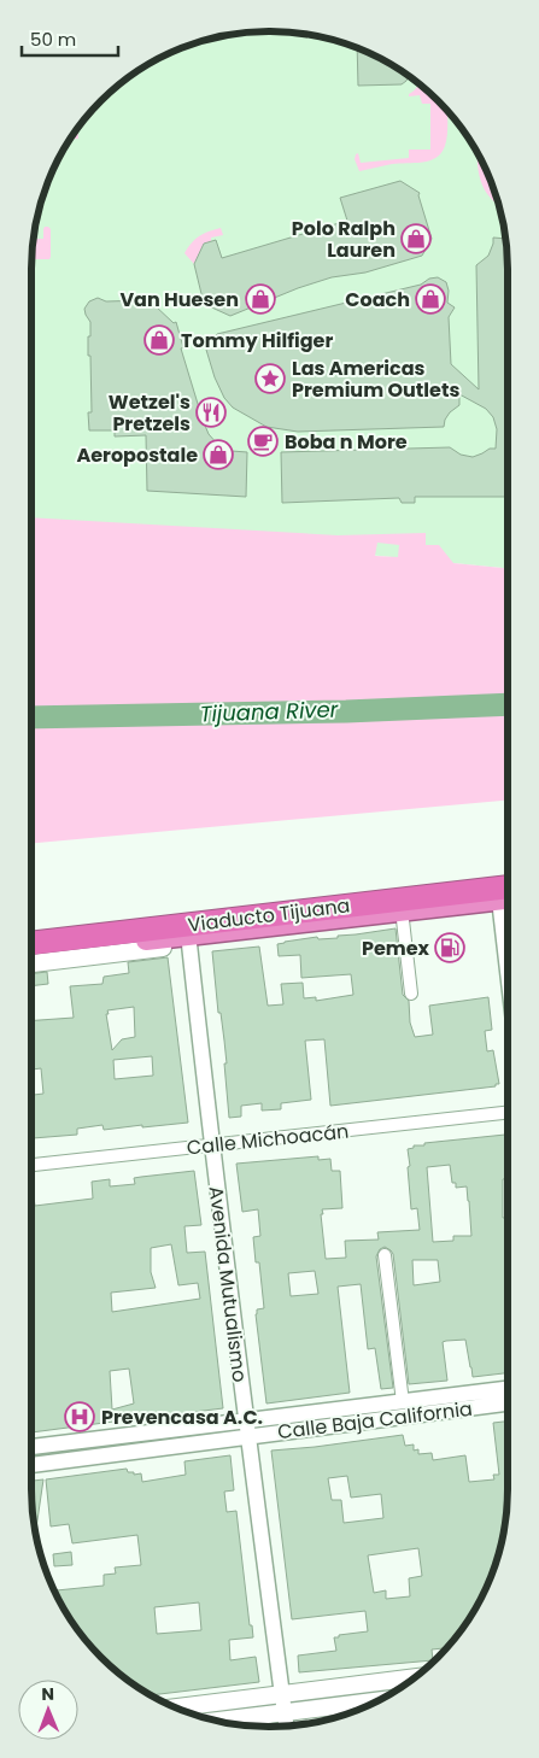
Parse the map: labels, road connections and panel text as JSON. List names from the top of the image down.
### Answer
{
  "streets": {
    "highway": ["Viaducto Tijuana"],
    "street": ["Calle Michoacán", "Avenida Mutualismo", "Calle Baja California"]
  },
  "crossings": [
    ["Calle Michoacán", "Avenida Mutualismo"],
    ["Avenida Mutualismo", "Calle Baja California"]
  ],
  "water": ["Tijuana River"],
  "places": {
    "shop": [
      "Polo Ralph Lauren",
      "Van Huesen",
      "Coach",
      "Tommy Hilfiger",
      "Aeropostale"
    ],
    "place": ["Las Americas Premium Outlets"],
    "restaurant": ["Wetzel's Pretzels"],
    "cafe": ["Boba n More"],
    "fuel station": ["Pemex"],
    "hospital": ["Prevencasa A.C."]
  },
  "scale_bar": "50 m",
  "north": "top"
}
